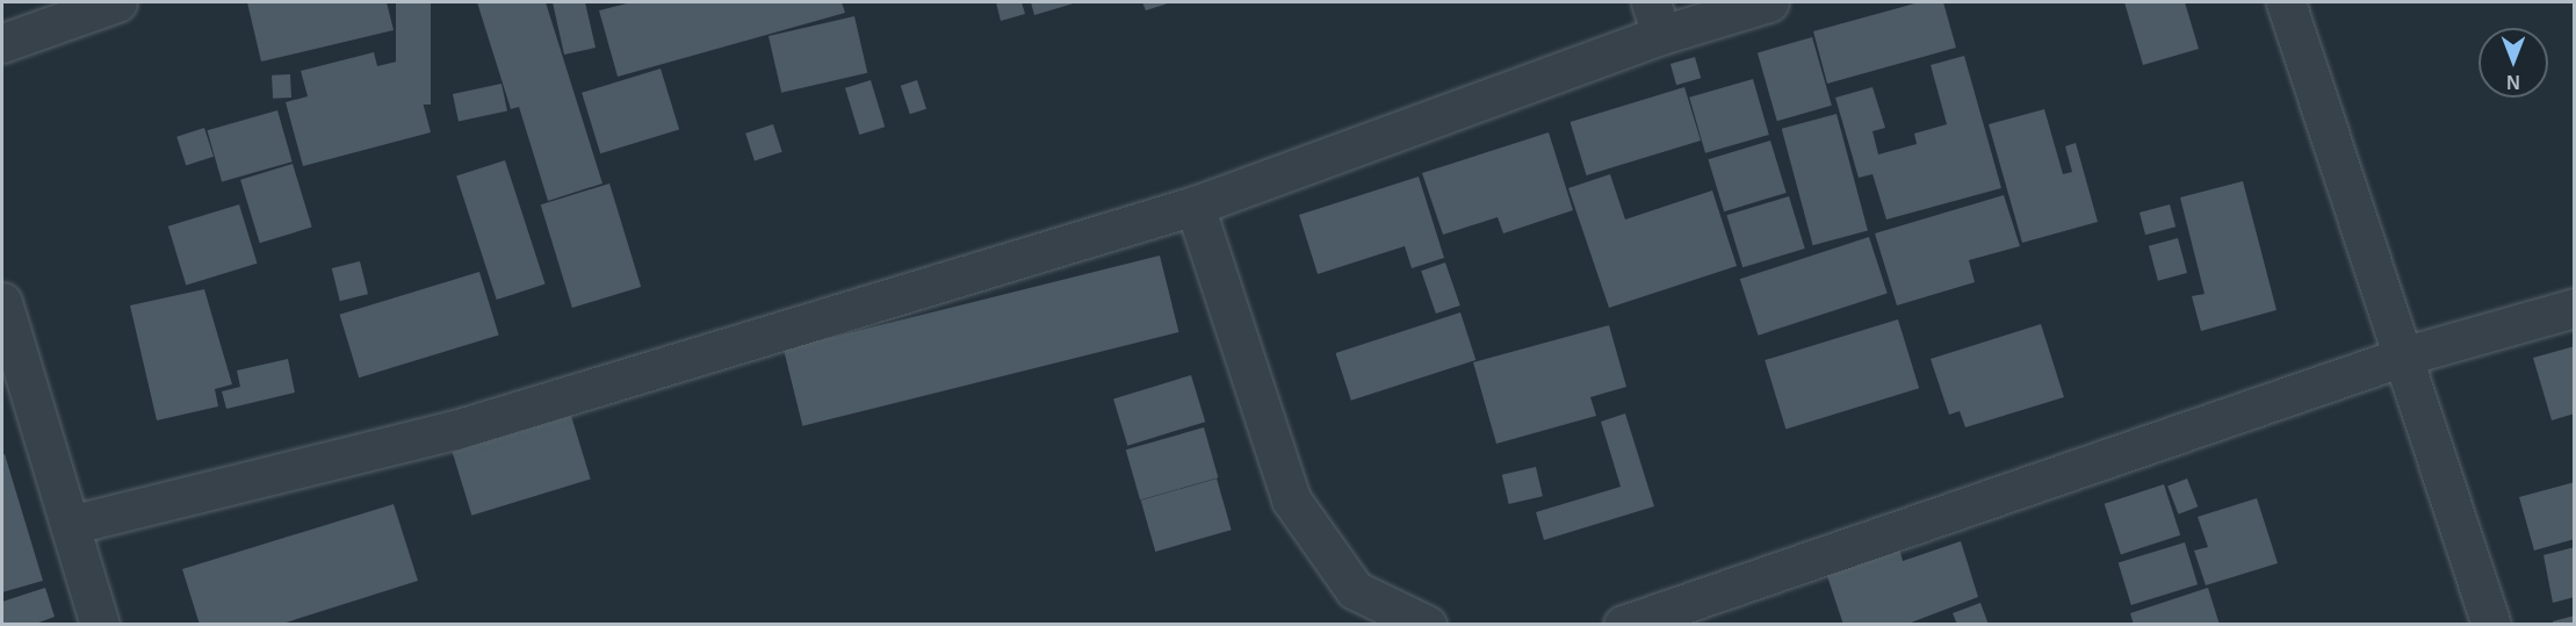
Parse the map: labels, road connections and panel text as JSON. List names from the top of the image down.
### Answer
{
  "north": "bottom"
}
